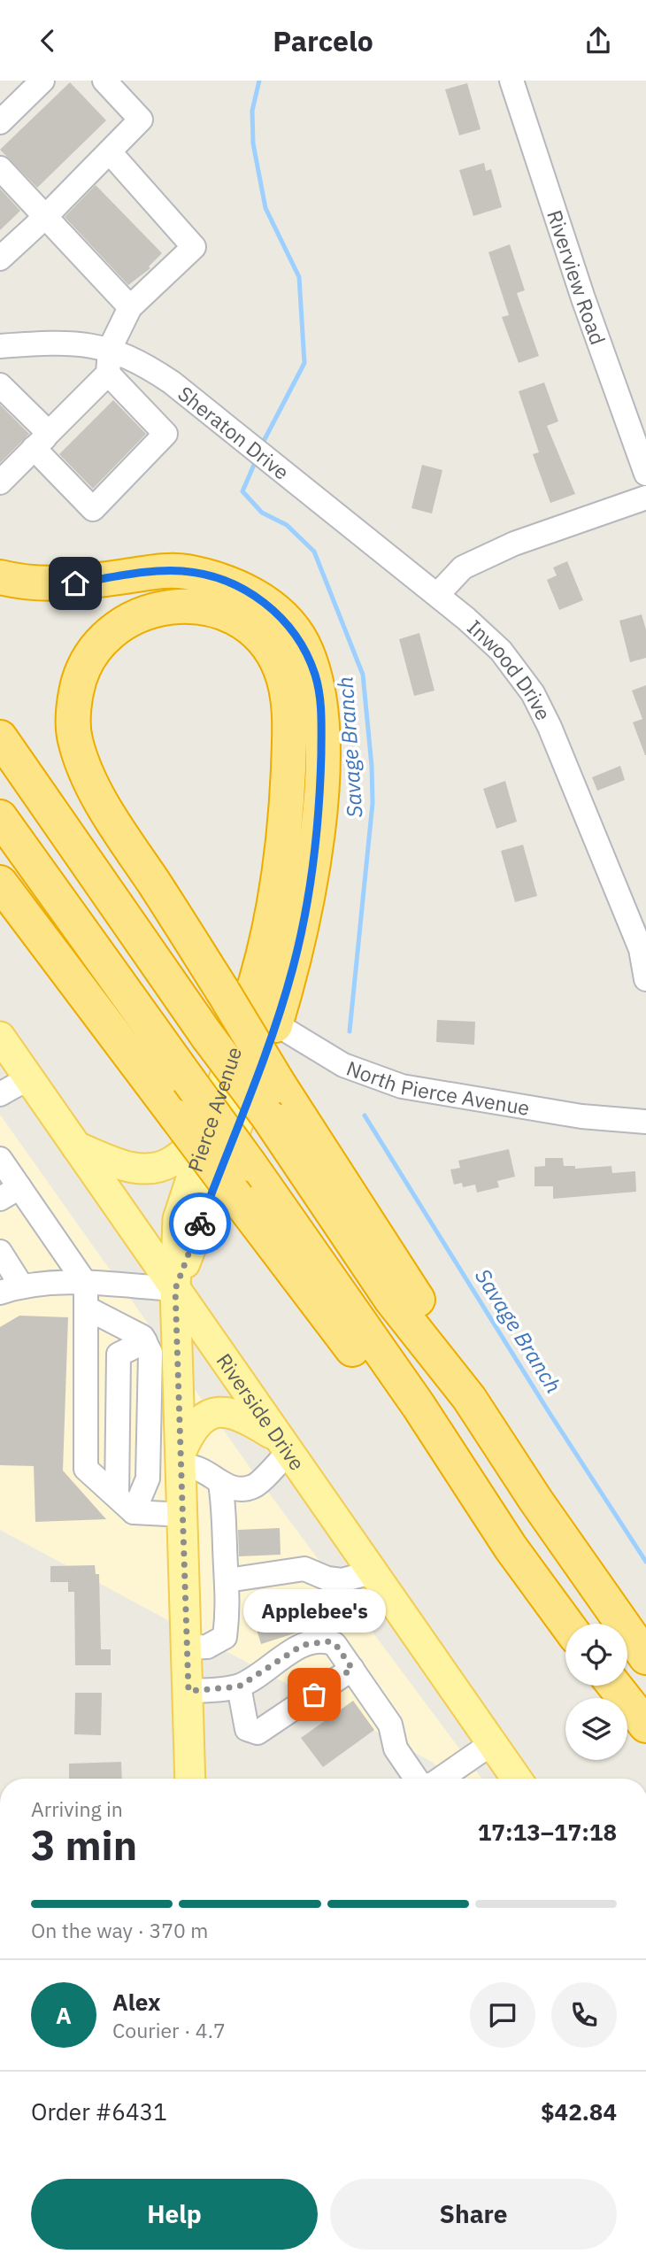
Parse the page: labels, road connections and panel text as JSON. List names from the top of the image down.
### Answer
{
  "streets": {
    "main road": ["Pierce Avenue", "Riverside Drive"],
    "street": [
      "Riverview Road",
      "Sheraton Drive",
      "Inwood Drive",
      "North Pierce Avenue"
    ]
  },
  "crossings": [
    ["Sheraton Drive", "Inwood Drive"],
    ["North Pierce Avenue", "Pierce Avenue"],
    ["Pierce Avenue", "Riverside Drive"]
  ],
  "water": ["Savage Branch"],
  "places": ["Applebee's"],
  "page": {
    "header": "Parcelo",
    "bubble": "Applebee's",
    "heading": ["3 min", "Arriving in", "17:13–17:18"],
    "panel": [
      "Alex",
      "Courier · 4.7",
      "Order #6431",
      "$42.84"
    ],
    "bar": "On the way · 370 m",
    "round": "A",
    "buttons": ["Help", "Share"]
  }
}
